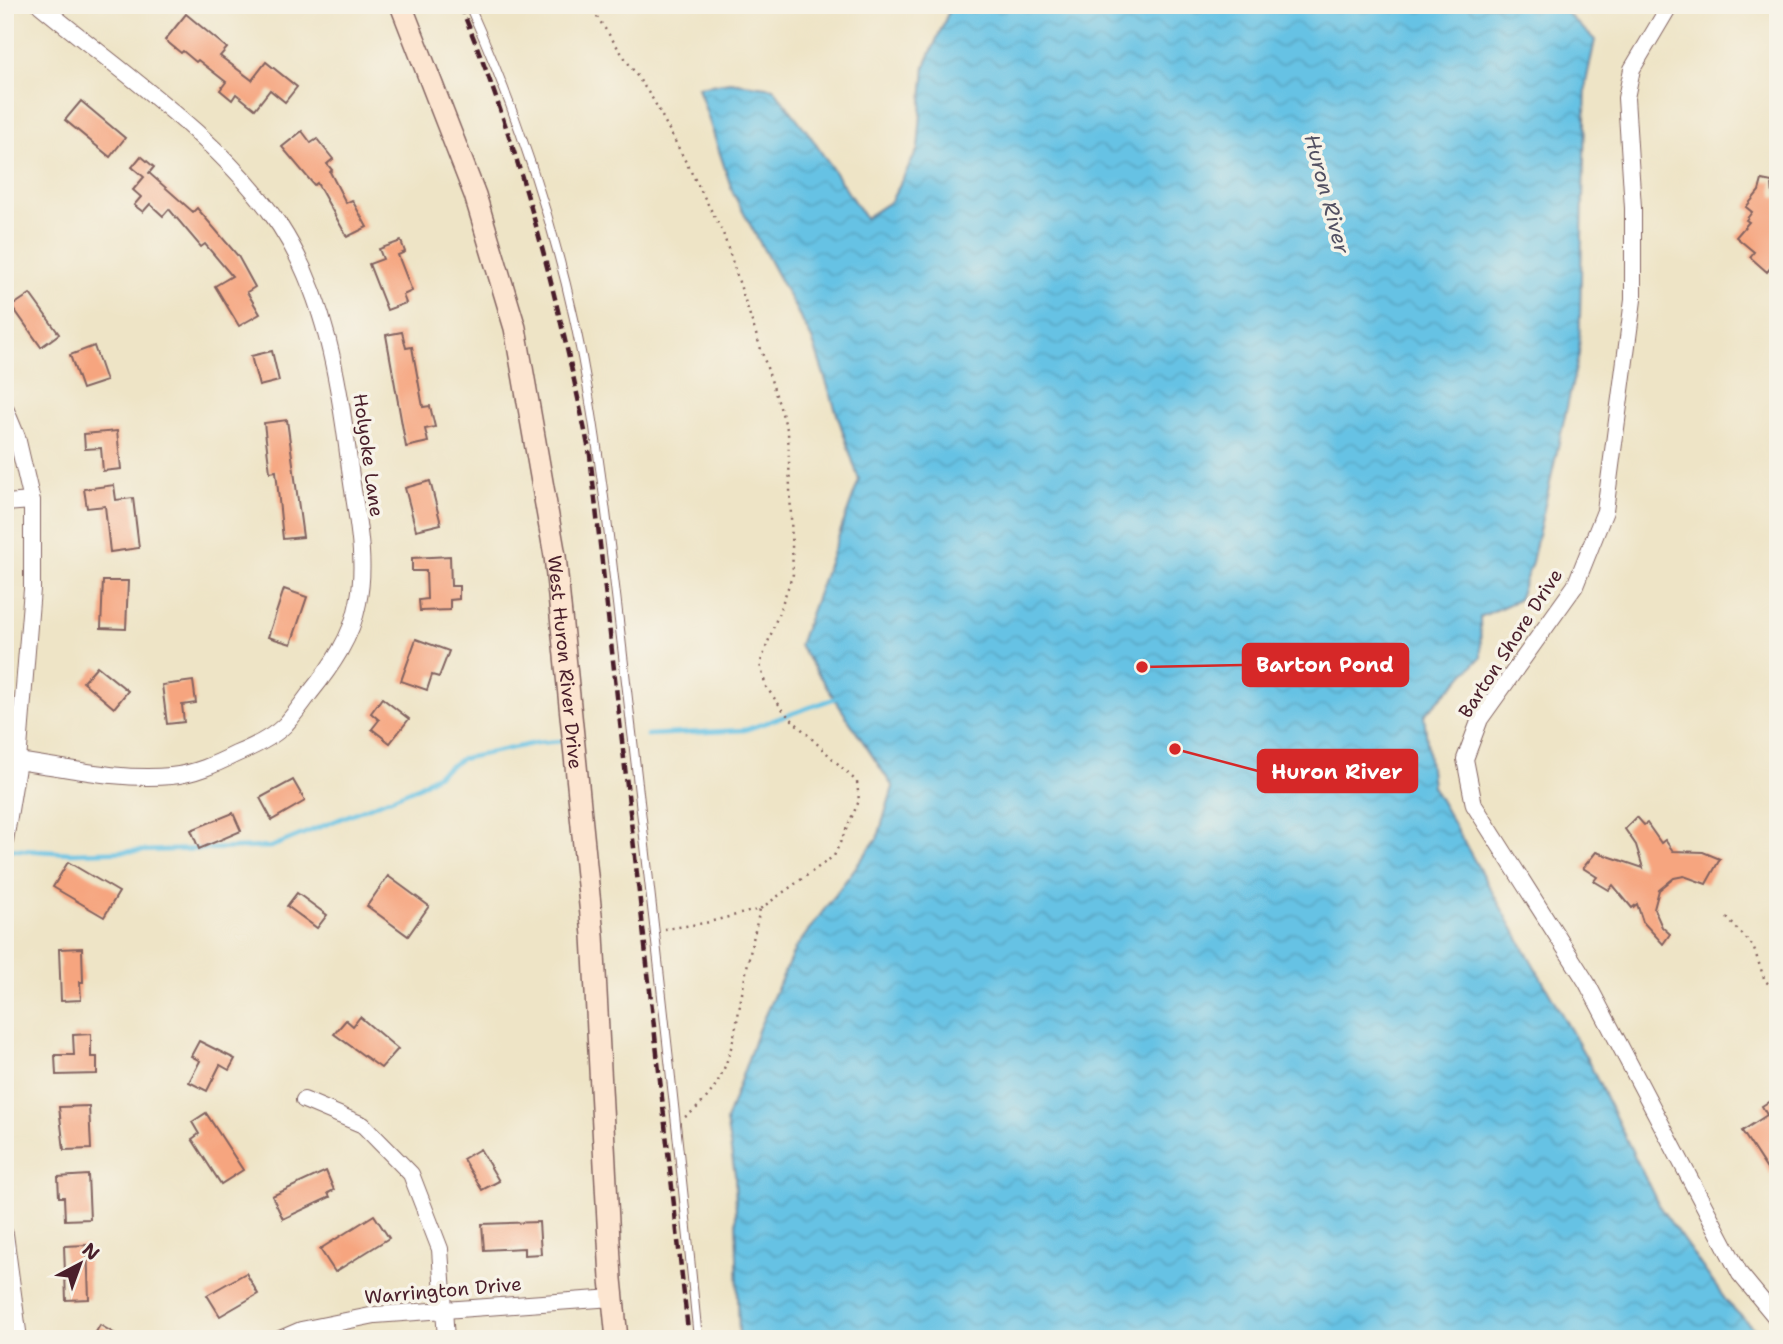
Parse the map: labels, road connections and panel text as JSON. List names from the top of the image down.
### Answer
{
  "streets": {
    "street": [
      "Holyoke Lane",
      "Barton Shore Drive",
      "West Huron River Drive",
      "Warrington Drive"
    ]
  },
  "crossings": [
    ["West Huron River Drive", "Warrington Drive"]
  ],
  "water": ["Huron River"],
  "places": ["Barton Pond", "Huron River"],
  "north": "top right"
}
